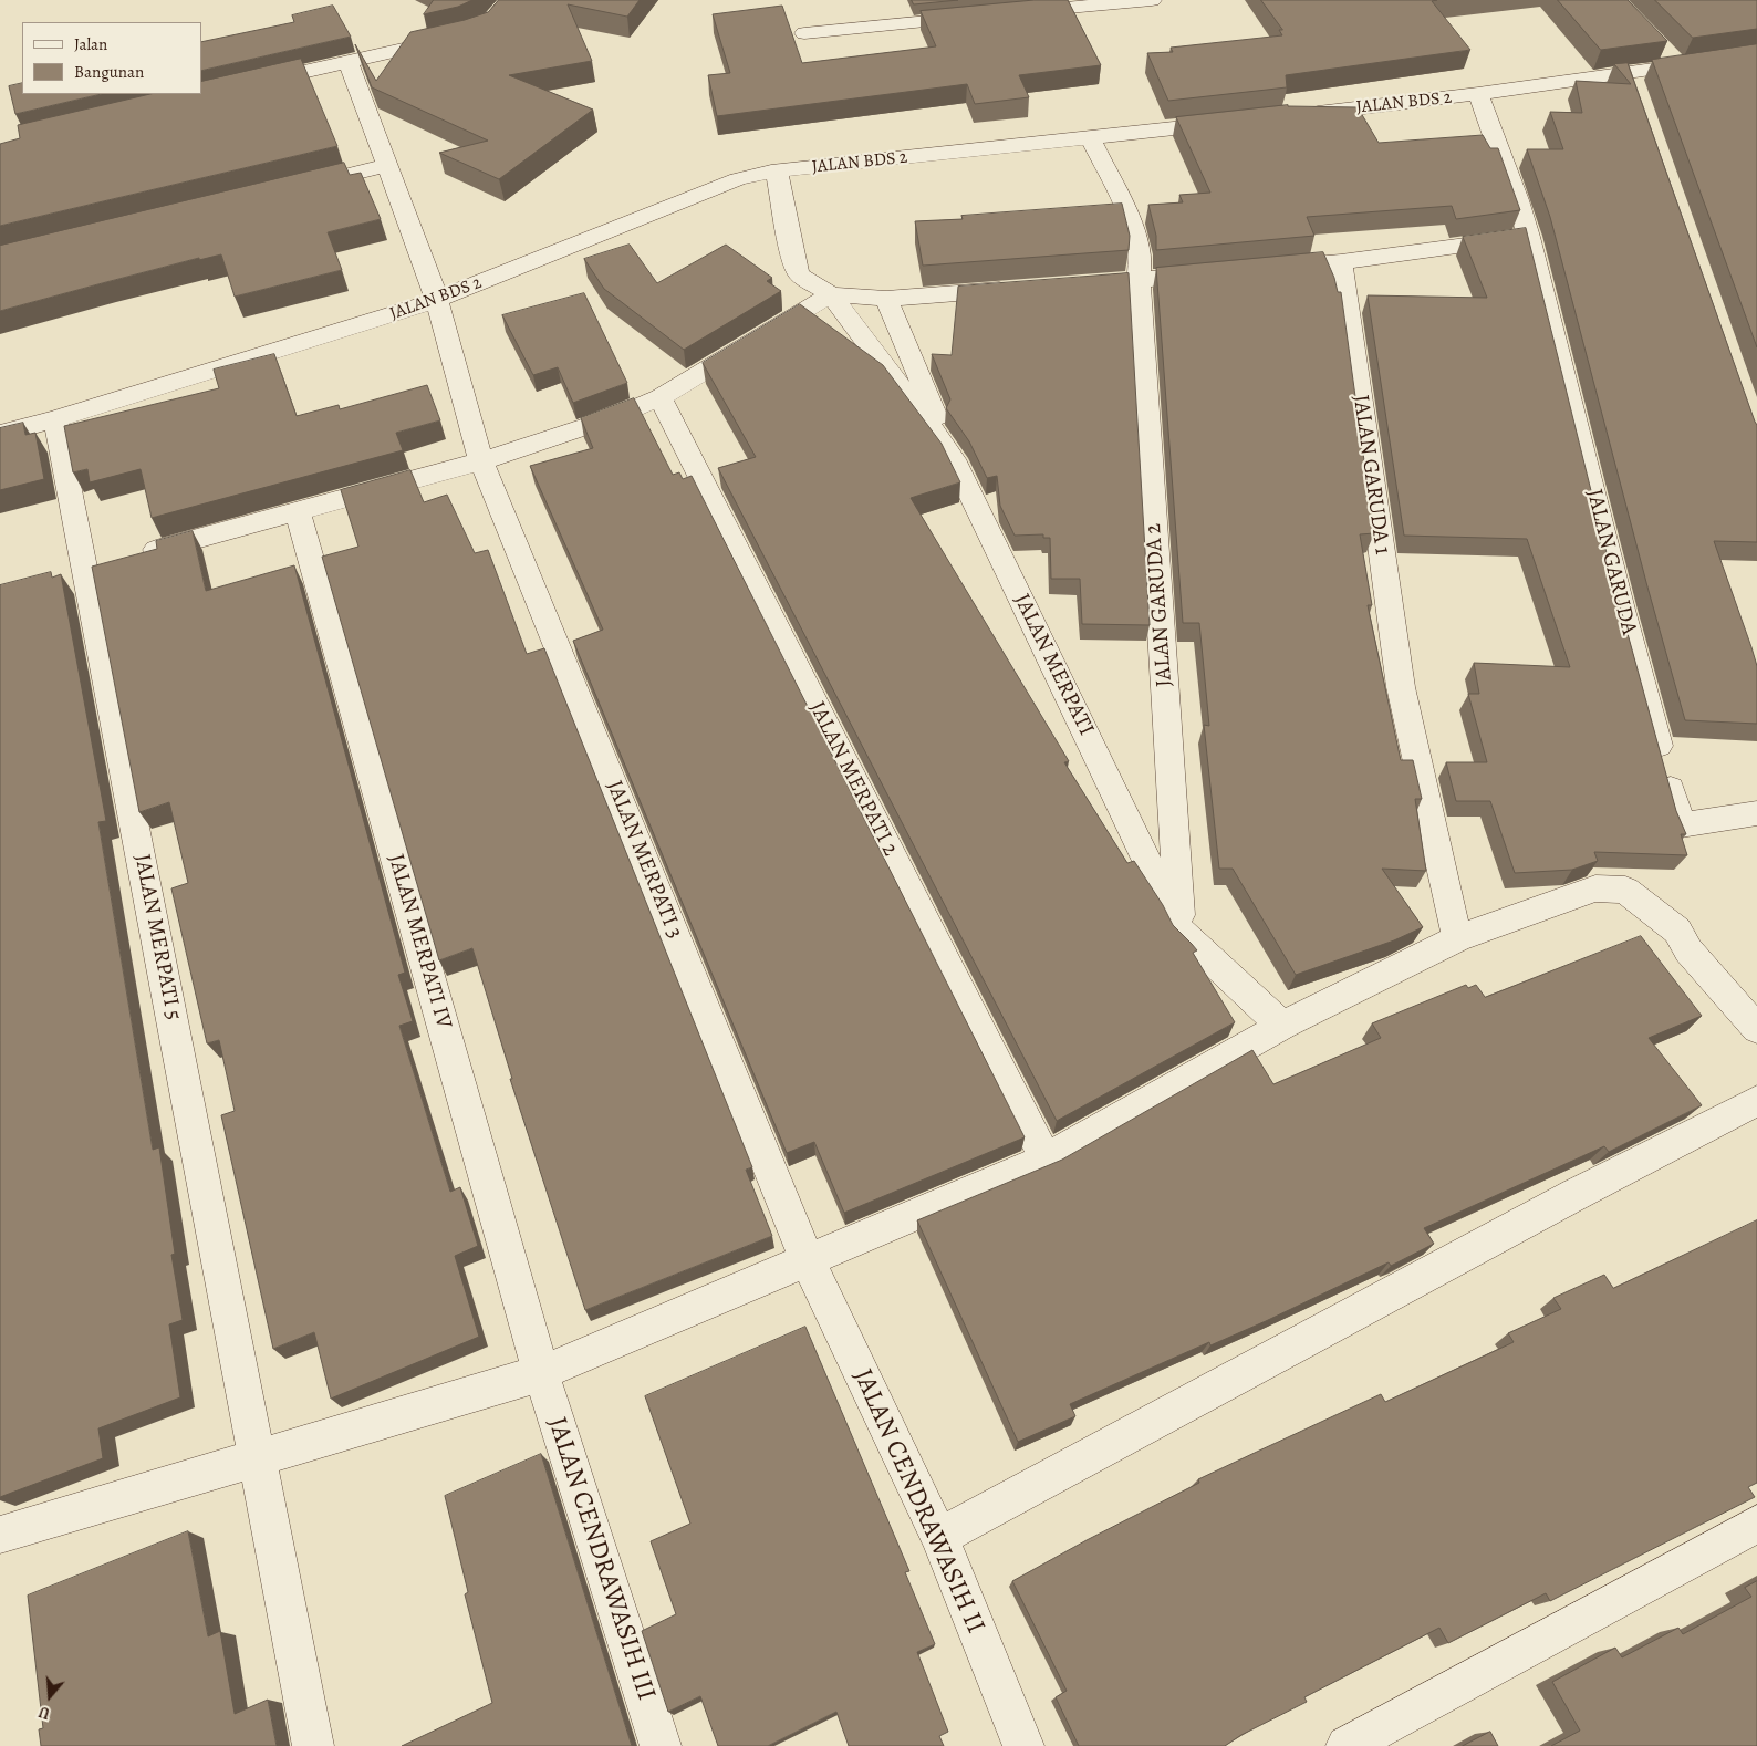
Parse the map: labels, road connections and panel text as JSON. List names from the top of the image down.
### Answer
{
  "streets": {
    "street": [
      "JALAN BDS 2",
      "JALAN GARUDA 1",
      "JALAN GARUDA",
      "JALAN GARUDA 2",
      "JALAN MERPATI",
      "JALAN MERPATI 2",
      "JALAN MERPATI 3",
      "JALAN MERPATI 5",
      "JALAN MERPATI IV",
      "JALAN CENDRAWASIH II",
      "JALAN CENDRAWASIH III"
    ]
  },
  "crossings": [
    ["JALAN BDS 2", "JALAN GARUDA 2"],
    ["JALAN BDS 2", "JALAN MERPATI 3"],
    ["JALAN BDS 2", "JALAN MERPATI 5"],
    ["JALAN GARUDA 2", "JALAN MERPATI"],
    ["JALAN MERPATI 3", "JALAN CENDRAWASIH II"],
    ["JALAN MERPATI IV", "JALAN CENDRAWASIH III"]
  ],
  "legend": ["Jalan", "Bangunan"],
  "north": "bottom"
}
